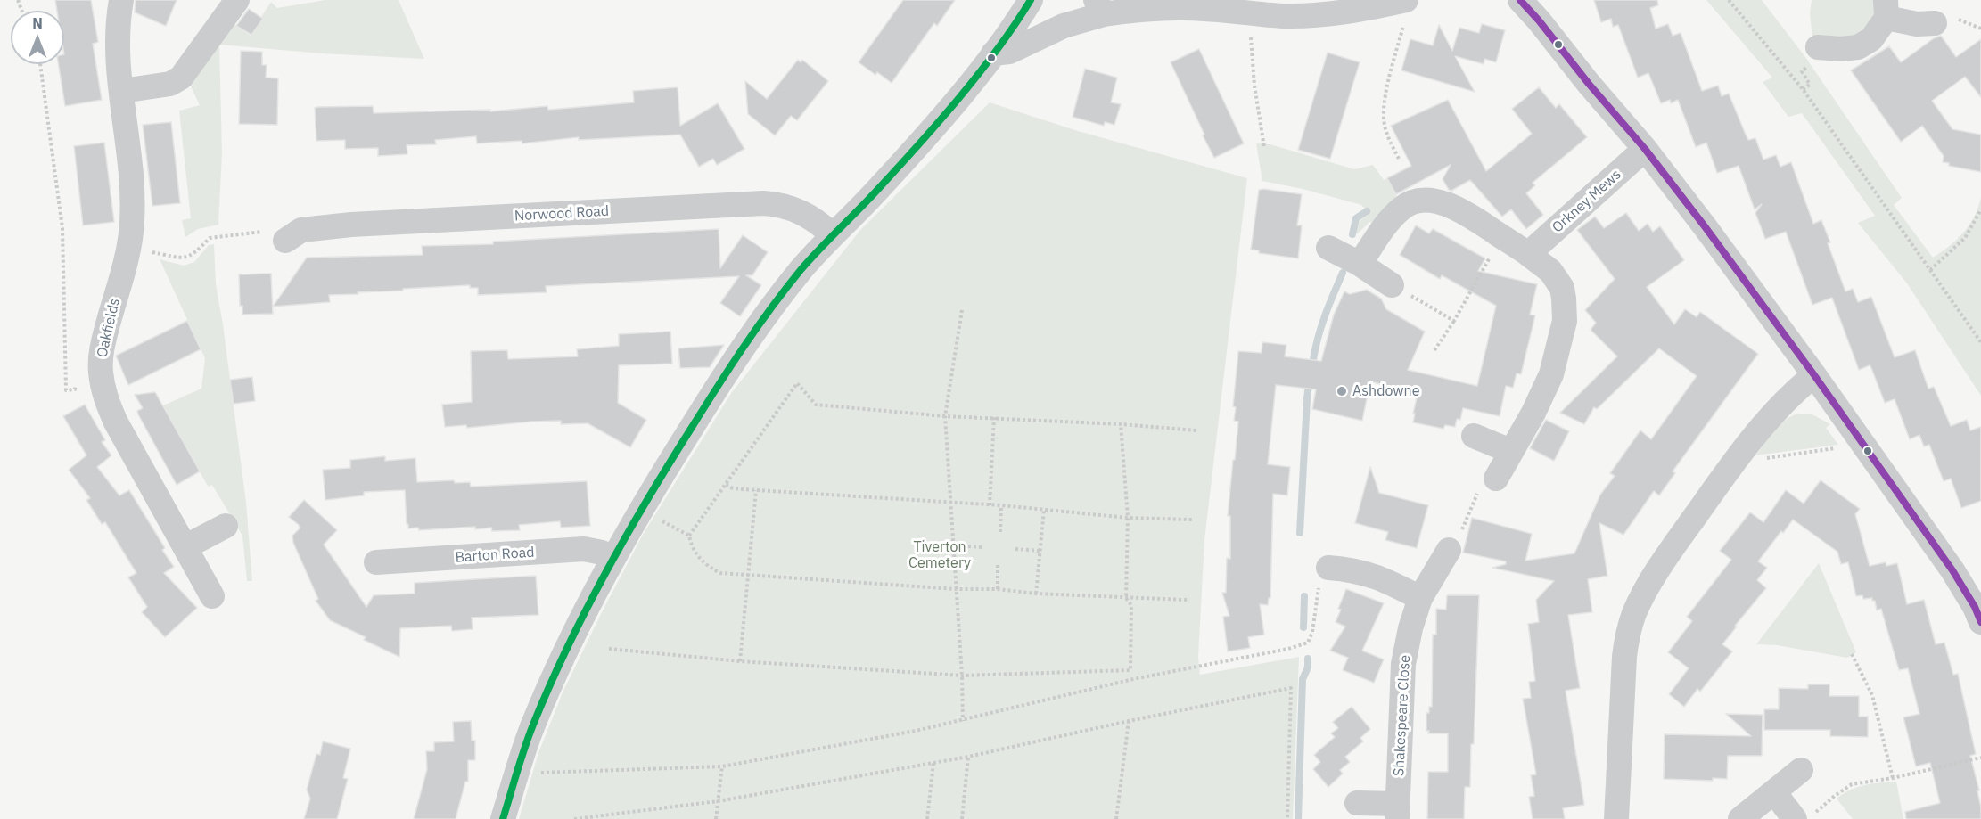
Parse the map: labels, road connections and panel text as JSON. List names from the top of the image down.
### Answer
{
  "streets": {
    "street": [
      "Orkney Mews",
      "Norwood Road",
      "Oakfields",
      "Barton Road",
      "Shakespeare Close"
    ]
  },
  "parks": ["Tiverton Cemetery"],
  "places": ["Ashdowne"],
  "north": "top"
}
